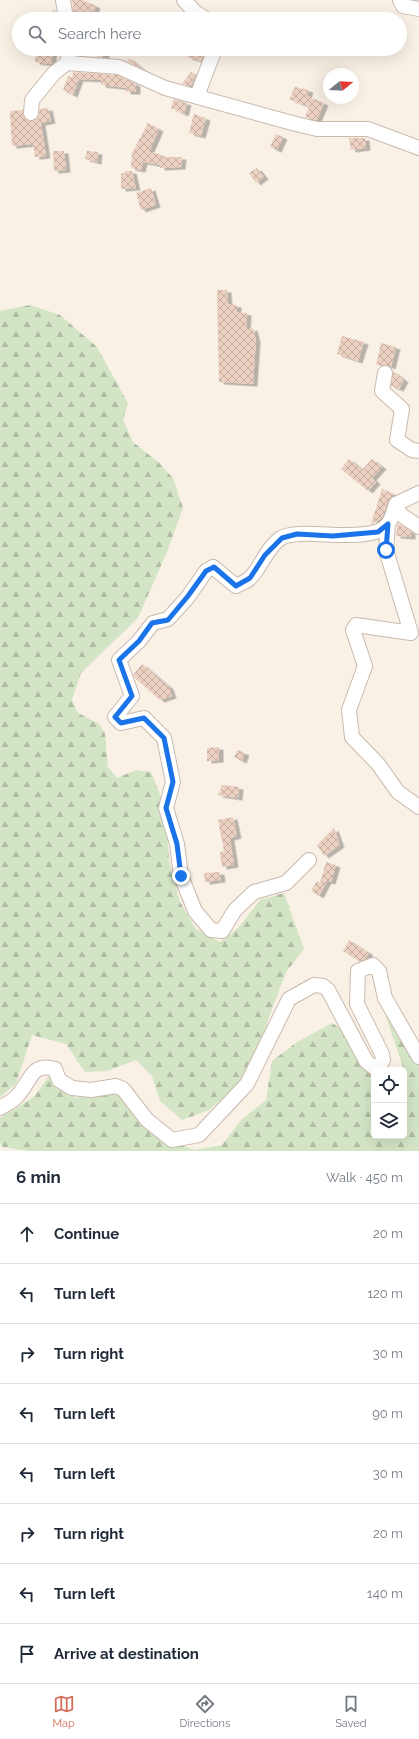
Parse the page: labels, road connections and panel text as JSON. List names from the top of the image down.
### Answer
{
  "north": "right",
  "page": {
    "search": "Search here",
    "heading": ["6 min", "Walk · 450 m"],
    "list": [
      ["Continue", "20 m"],
      ["Turn left", "120 m"],
      ["Turn right", "30 m"],
      ["Turn left", "90 m"],
      ["Turn left", "30 m"],
      ["Turn right", "20 m"],
      ["Turn left", "140 m"],
      "Arrive at destination"
    ],
    "nav": ["Map", "Directions", "Saved"]
  }
}
